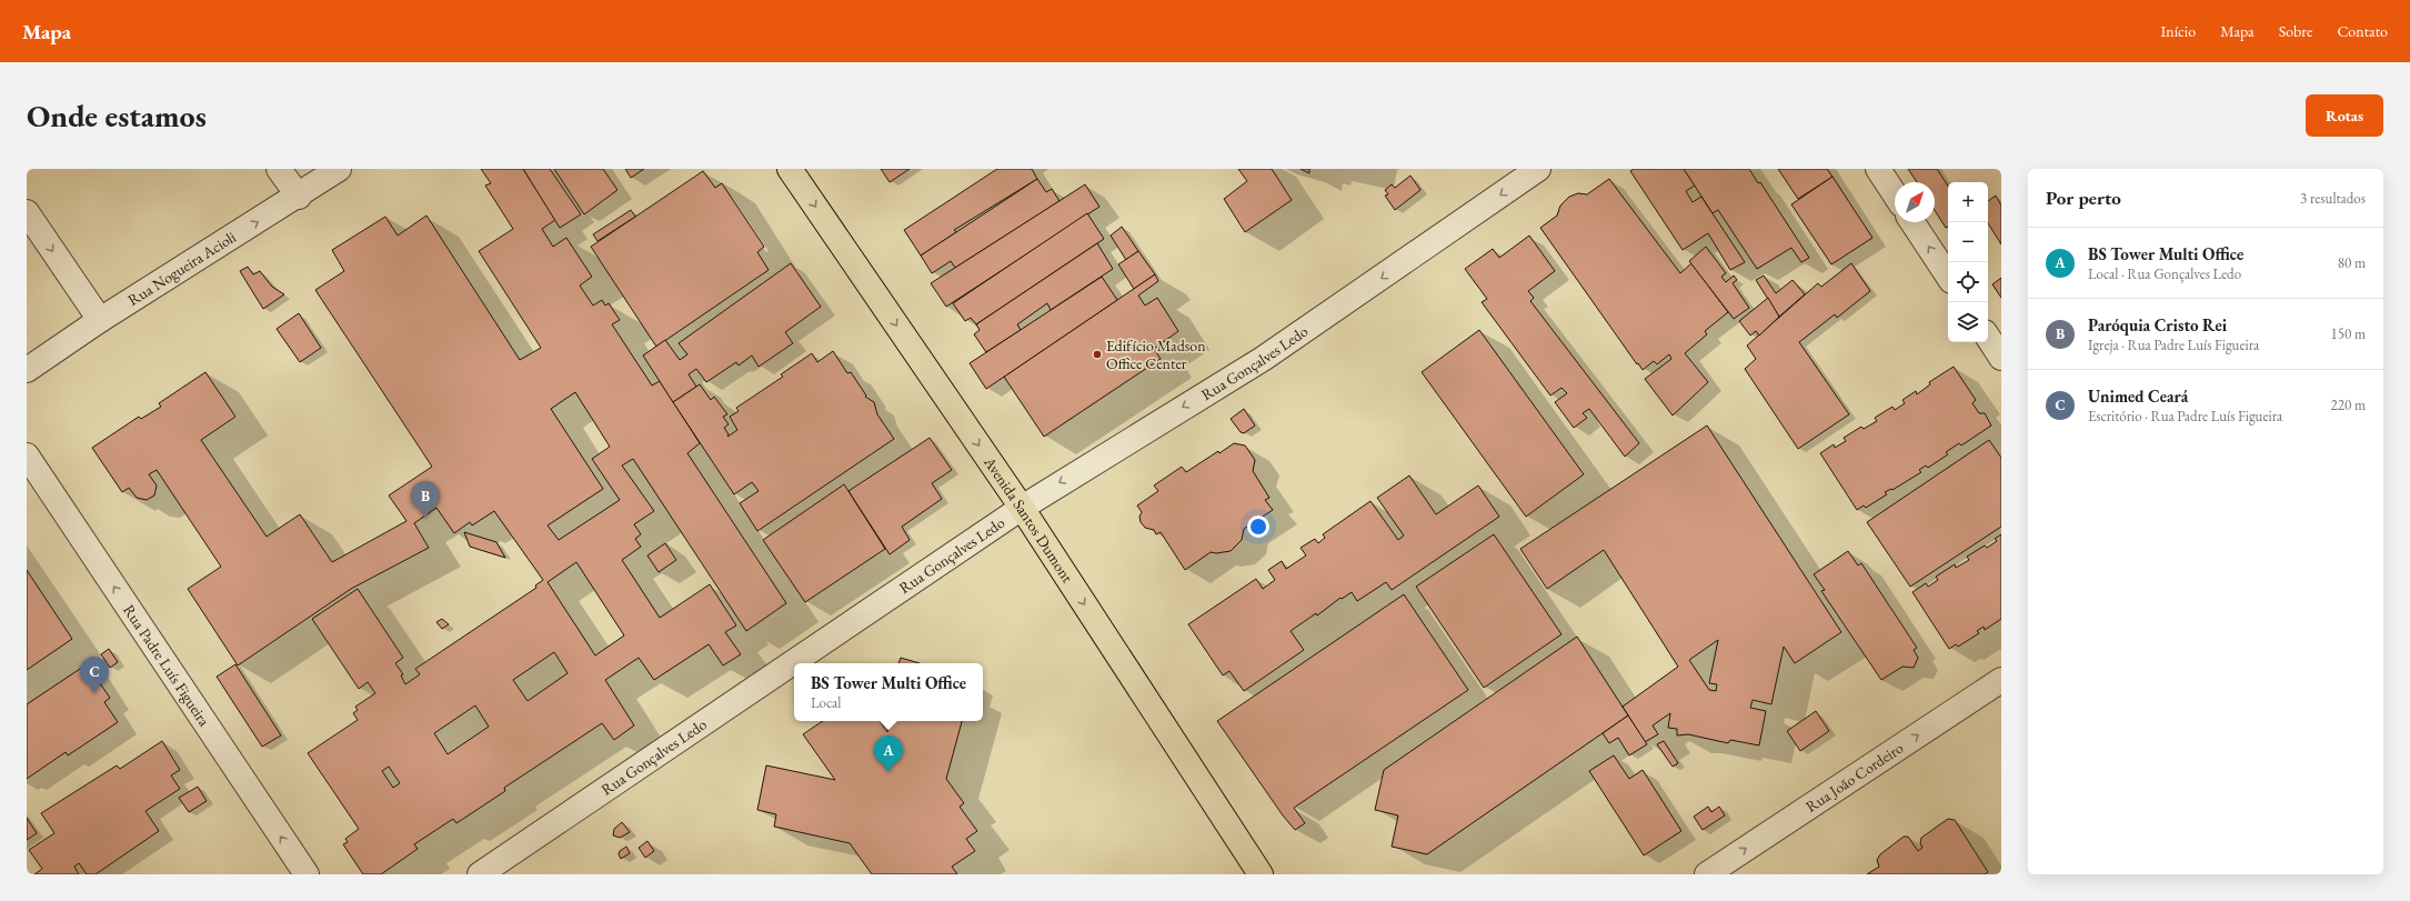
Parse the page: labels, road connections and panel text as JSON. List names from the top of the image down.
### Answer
{
  "streets": {
    "main road": ["Avenida Santos Dumont"],
    "street": [
      "Rua Nogueira Acioli",
      "Rua Gonçalves Ledo",
      "Rua Padre Luís Figueira",
      "Rua João Cordeiro"
    ]
  },
  "crossings": [
    ["Rua Gonçalves Ledo", "Avenida Santos Dumont"]
  ],
  "one_way": [
    "Rua Nogueira Acioli",
    "Rua Gonçalves Ledo",
    "Avenida Santos Dumont",
    "Rua Padre Luís Figueira",
    "Rua João Cordeiro"
  ],
  "places": ["Edifício Madson Office Center"],
  "north": "top right",
  "page": {
    "header": "Mapa",
    "nav": [
      "Início",
      "Mapa",
      "Sobre",
      "Contato"
    ],
    "buttons": "Rotas",
    "title": "Onde estamos",
    "heading": ["Por perto", "3 resultados"],
    "map_buttons": ["+", "−"],
    "list": [
      {
        "mark": "A",
        "name": "BS Tower Multi Office",
        "note": "Local · Rua Gonçalves Ledo",
        "value": "80 m"
      },
      {
        "mark": "B",
        "name": "Paróquia Cristo Rei",
        "note": "Igreja · Rua Padre Luís Figueira",
        "value": "150 m"
      },
      {
        "mark": "C",
        "name": "Unimed Ceará",
        "note": "Escritório · Rua Padre Luís Figueira",
        "value": "220 m"
      }
    ],
    "pins": ["B", "C", "A"],
    "popup": ["BS Tower Multi Office", "Local"]
  }
}
